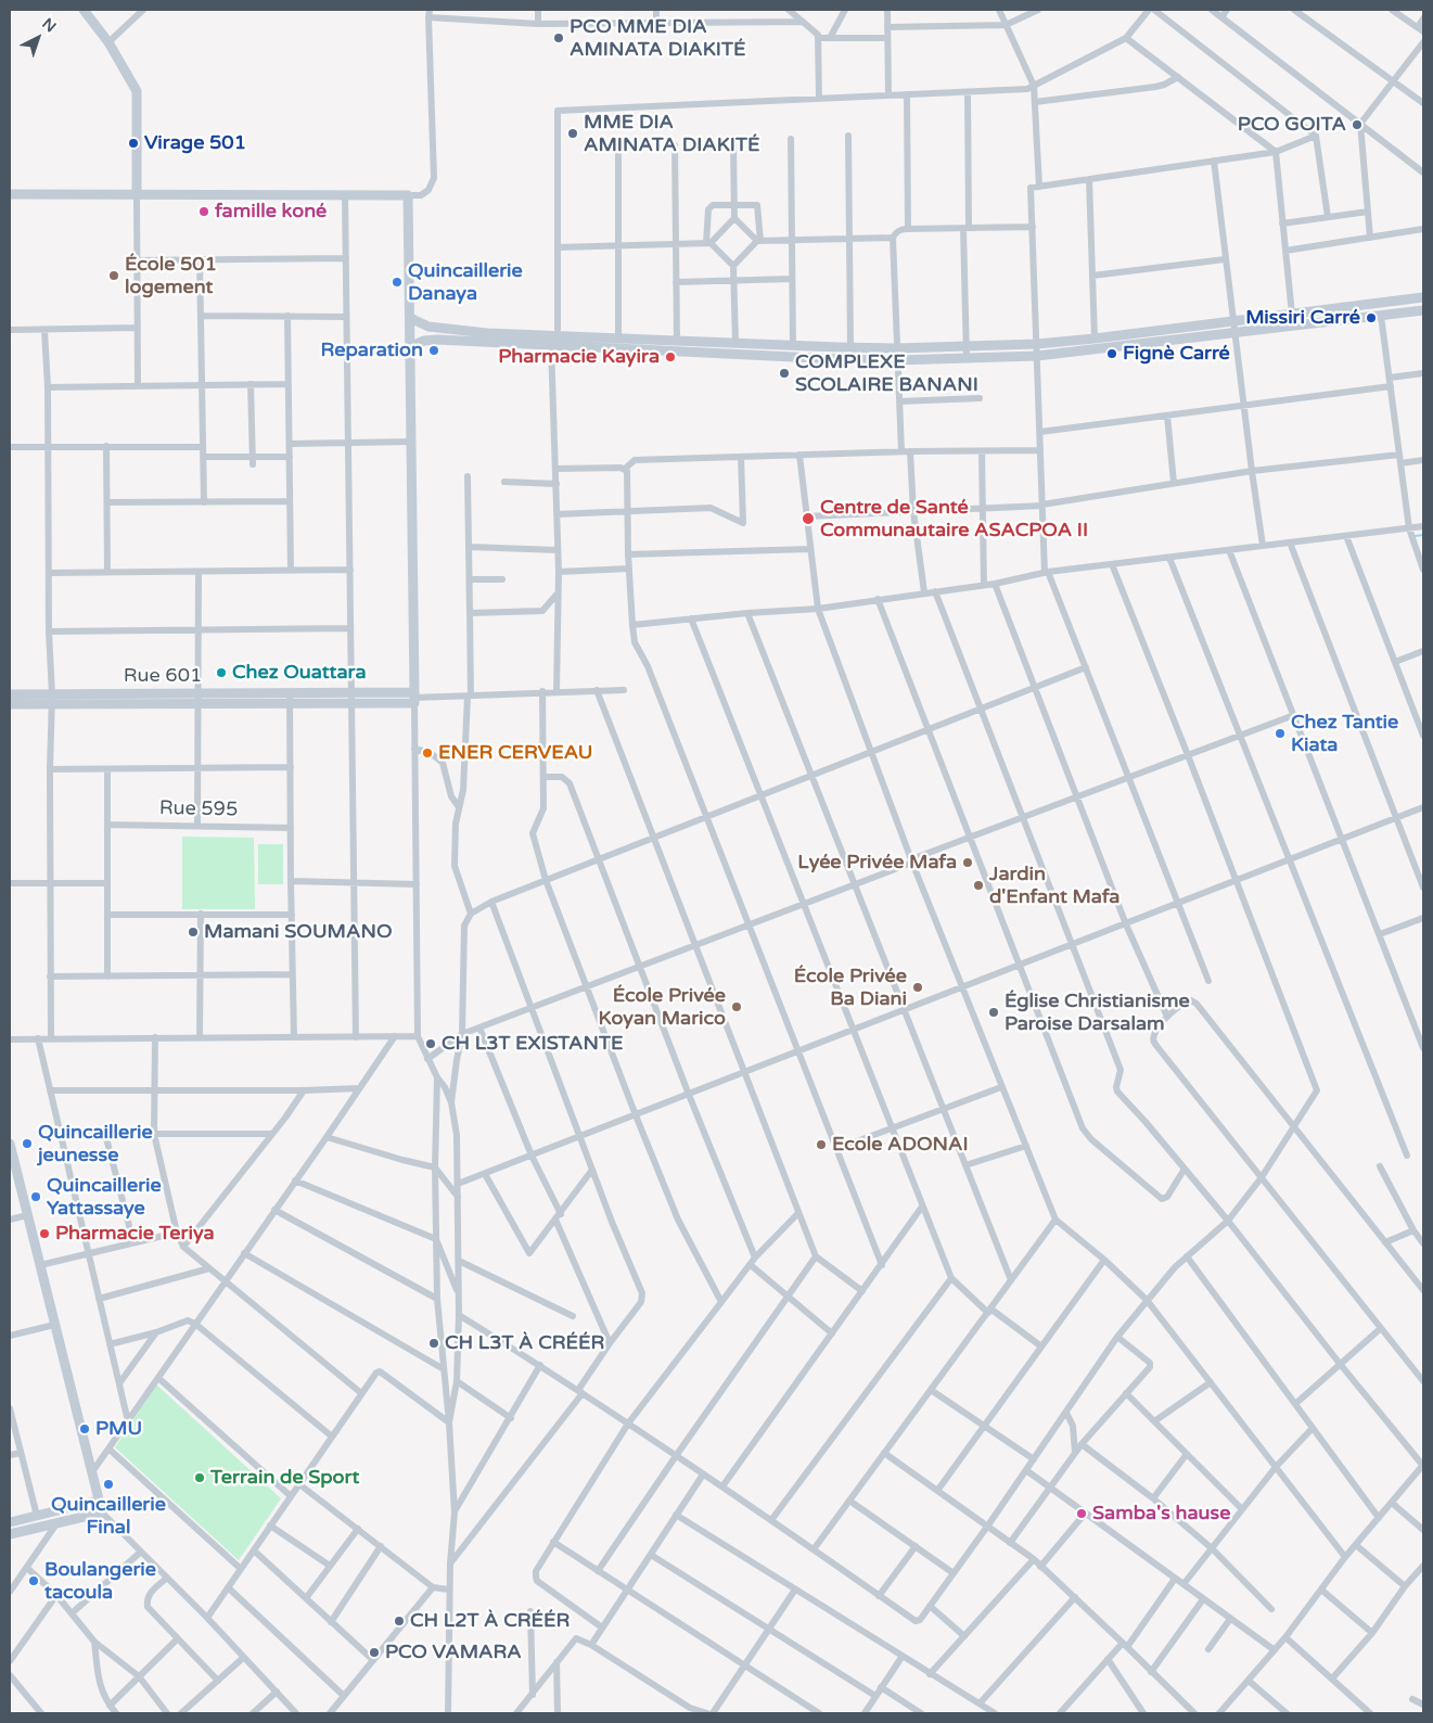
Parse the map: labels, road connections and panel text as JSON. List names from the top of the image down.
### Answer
{
  "streets": {
    "street": ["Rue 601", "Rue 595"]
  },
  "places": [
    "PCO MME DIA AMINATA DIAKITÉ",
    "PCO GOITA",
    "MME DIA AMINATA DIAKITÉ",
    "Virage 501",
    "famille koné",
    "École 501 logement",
    "Quincaillerie Danaya",
    "Missiri Carré",
    "Reparation",
    "Fignè Carré",
    "Pharmacie Kayira",
    "COMPLEXE SCOLAIRE BANANI",
    "Centre de Santé Communautaire ASACPOA II",
    "Chez Ouattara",
    "Chez Tantie Kiata",
    "ENER CERVEAU",
    "Lyée Privée Mafa",
    "Jardin d'Enfant Mafa",
    "Mamani SOUMANO",
    "École Privée Ba Diani",
    "École Privée Koyan Marico",
    "Église Christianisme Paroise Darsalam",
    "CH L3T EXISTANTE",
    "Quincaillerie jeunesse",
    "Ecole ADONAI",
    "Quincaillerie Yattassaye",
    "Pharmacie Teriya",
    "CH L3T À CRÉÉR",
    "PMU",
    "Terrain de Sport",
    "Quincaillerie Final",
    "Samba's hause",
    "Boulangerie tacoula",
    "CH L2T À CRÉÉR",
    "PCO VAMARA"
  ],
  "north": "top right"
}
